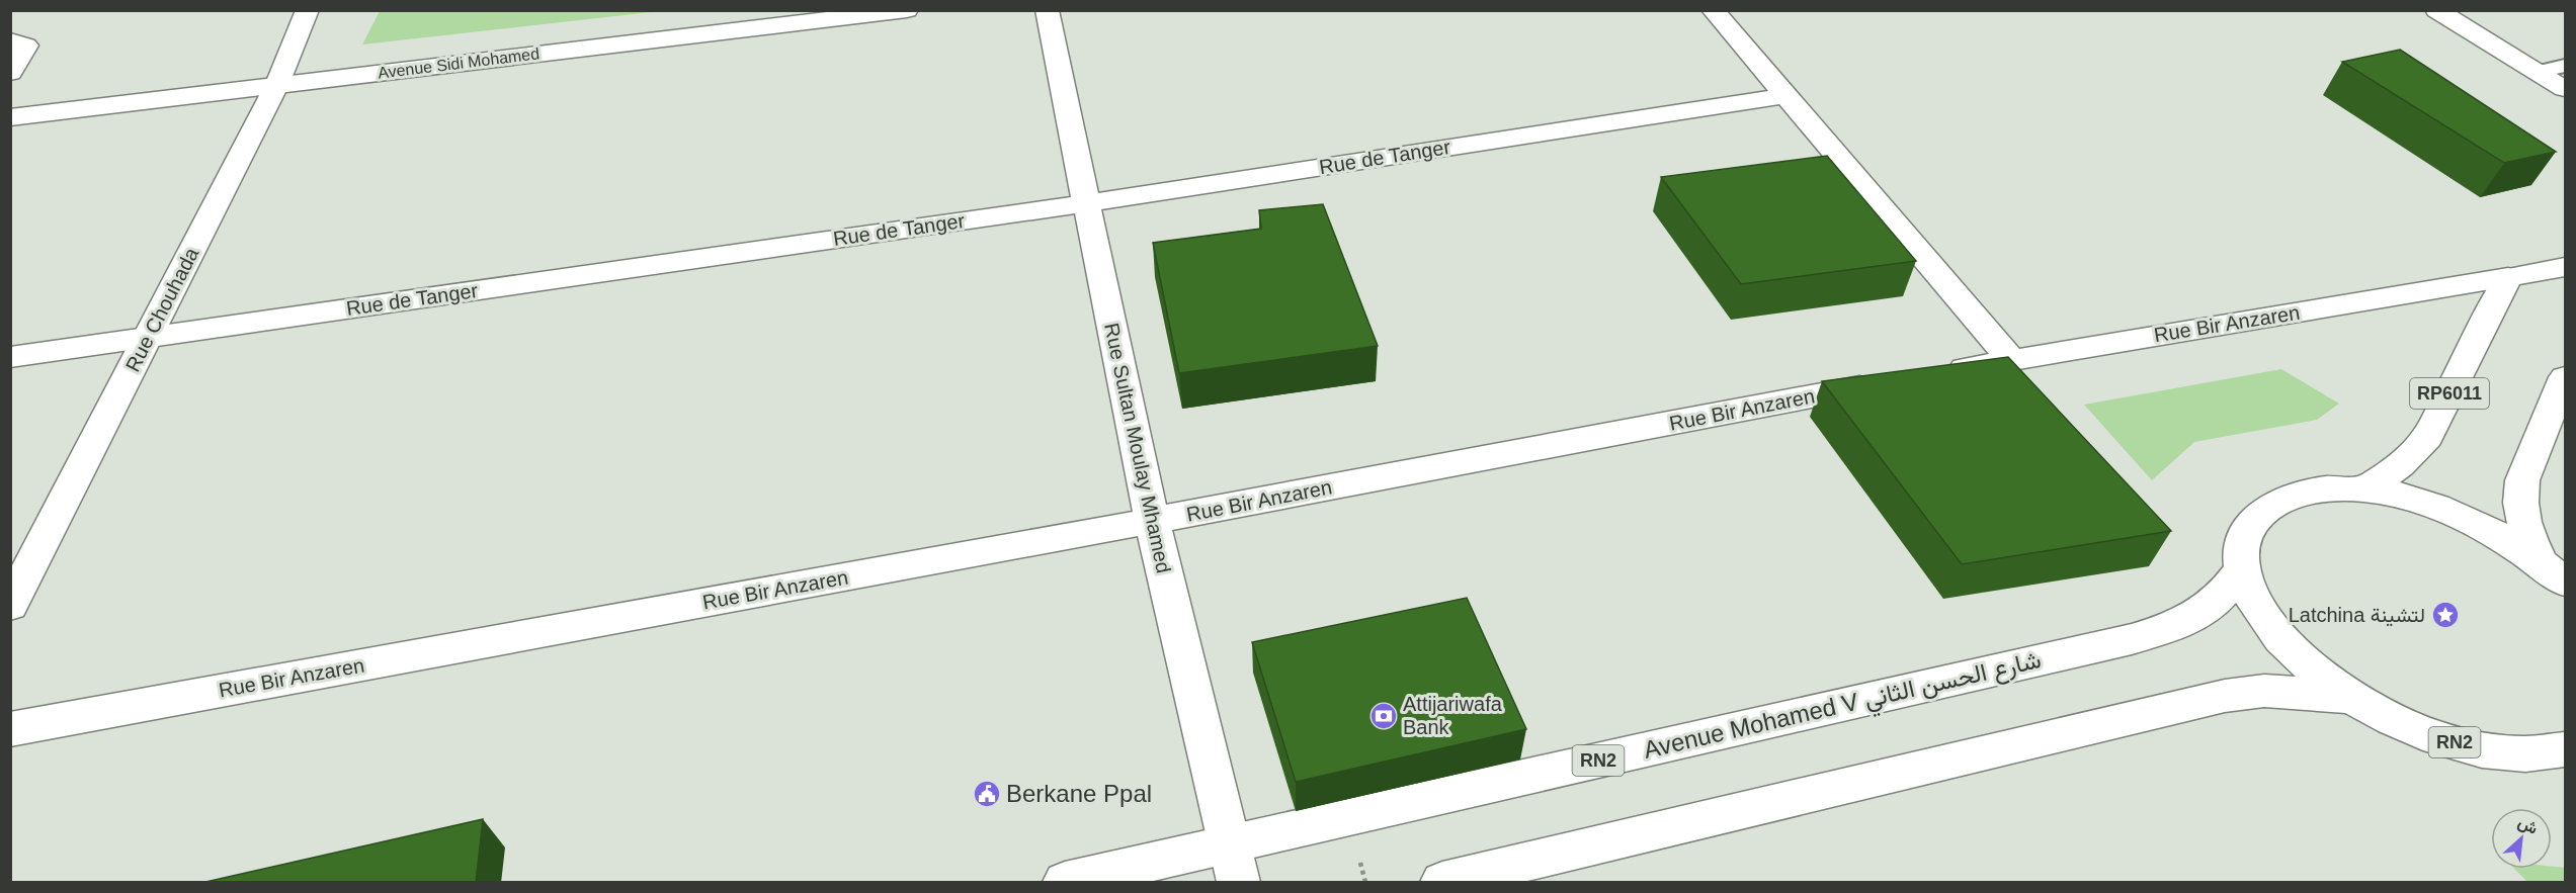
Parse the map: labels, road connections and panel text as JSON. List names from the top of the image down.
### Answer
{
  "streets": {
    "main road": [
      "Avenue Sidi Mohamed",
      "Rue de Tanger",
      "Rue Chouhada",
      "Rue Bir Anzaren",
      "RP6011",
      "Rue Sultan Moulay Mhamed",
      "Avenue Mohamed V شارع الحسن الثاني",
      "RN2"
    ]
  },
  "crossings": [
    ["Avenue Sidi Mohamed", "Rue Chouhada"],
    ["Rue de Tanger", "Rue Chouhada"],
    ["Rue de Tanger", "Rue Sultan Moulay Mhamed"],
    ["Rue Bir Anzaren", "RP6011"],
    ["Rue Bir Anzaren", "Rue Sultan Moulay Mhamed"],
    ["RP6011", "RN2"],
    ["Rue Sultan Moulay Mhamed", "Avenue Mohamed V شارع الحسن الثاني"],
    ["Avenue Mohamed V شارع الحسن الثاني", "RN2"]
  ],
  "places": {
    "place": ["Latchina لتشينة"],
    "bank": ["Attijariwafa Bank"],
    "public building": ["Berkane Ppal"]
  },
  "north": "top right"
}
